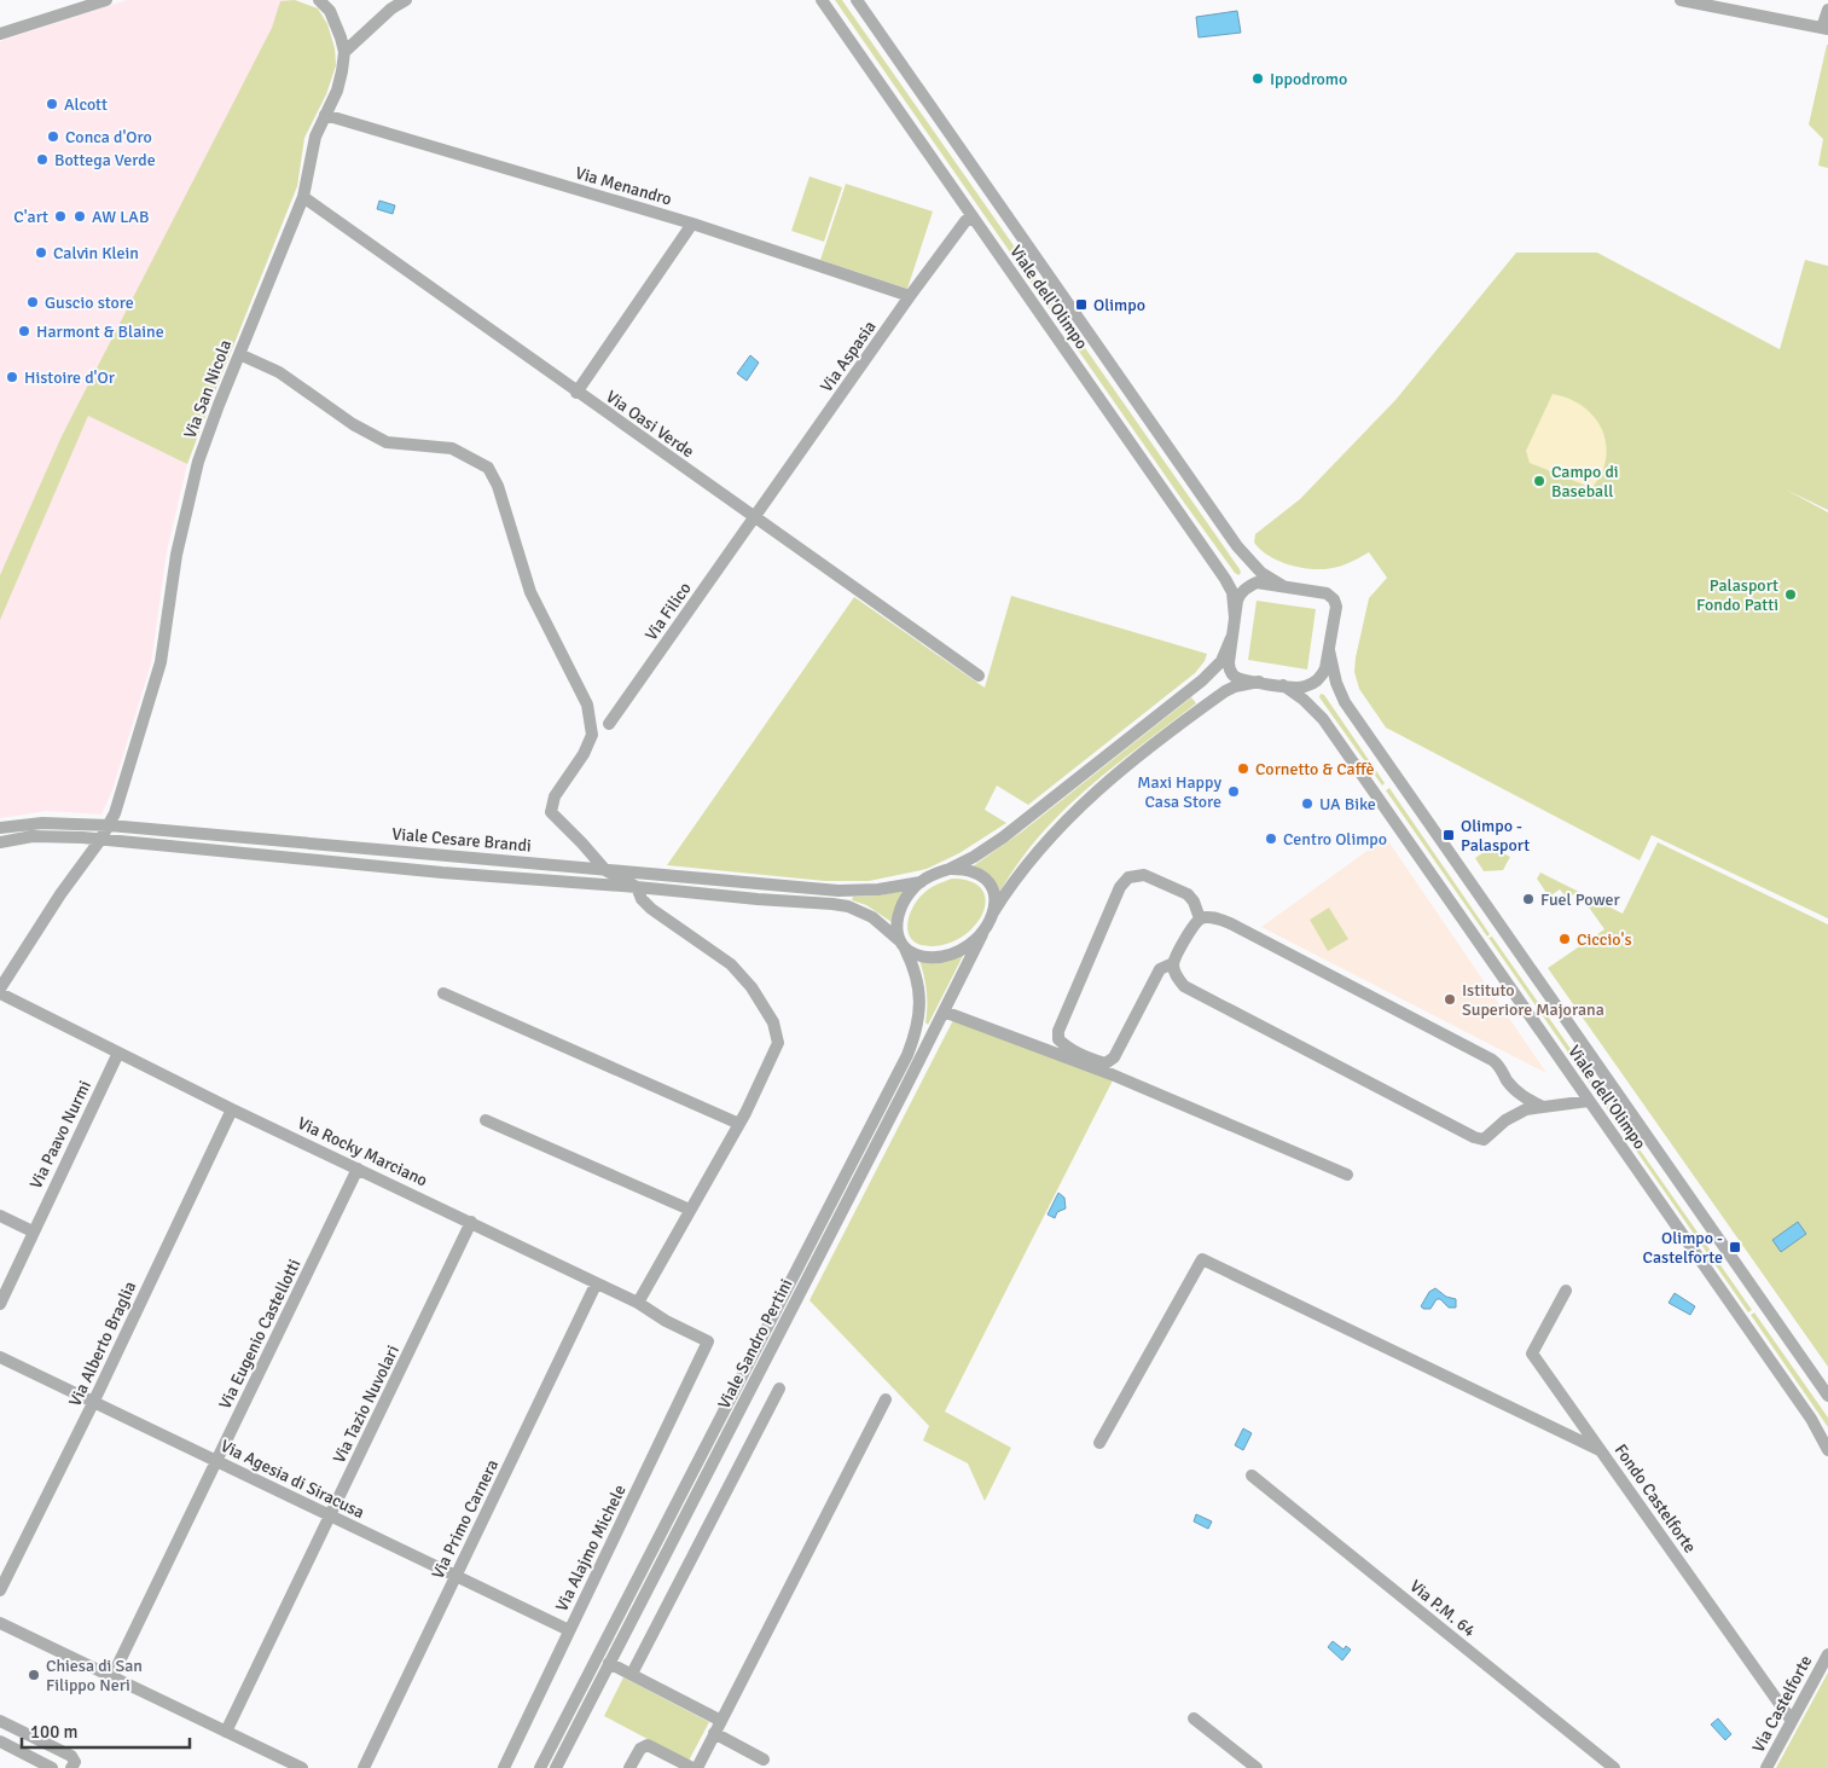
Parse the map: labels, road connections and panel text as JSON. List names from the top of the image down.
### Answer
{
  "streets": {
    "street": [
      "Via Menandro",
      "Viale dell'Olimpo",
      "Via Aspasia",
      "Via San Nicola",
      "Via Oasi Verde",
      "Via Filico",
      "Viale Cesare Brandi",
      "Via Paavo Nurmi",
      "Via Rocky Marciano",
      "Via Eugenio Castellotti",
      "Via Alberto Braglia",
      "Viale Sandro Pertini",
      "Via Tazio Nuvolari",
      "Via Agesia di Siracusa",
      "Fondo Castelforte",
      "Via Primo Carnera",
      "Via Alajmo Michele",
      "Via P.M. 64",
      "Via Castelforte"
    ]
  },
  "crossings": [
    ["Via Menandro", "Via Aspasia"],
    ["Via Menandro", "Via San Nicola"],
    ["Viale dell'Olimpo", "Via Aspasia"],
    ["Via Aspasia", "Via Oasi Verde"],
    ["Via Aspasia", "Via Filico"],
    ["Via San Nicola", "Via Oasi Verde"],
    ["Via San Nicola", "Viale Cesare Brandi"],
    ["Via Oasi Verde", "Via Filico"],
    ["Viale Cesare Brandi", "Viale Sandro Pertini"],
    ["Via Paavo Nurmi", "Via Rocky Marciano"],
    ["Via Rocky Marciano", "Via Eugenio Castellotti"],
    ["Via Rocky Marciano", "Via Alberto Braglia"],
    ["Via Rocky Marciano", "Via Tazio Nuvolari"],
    ["Via Rocky Marciano", "Via Primo Carnera"],
    ["Via Rocky Marciano", "Via Alajmo Michele"],
    ["Via Eugenio Castellotti", "Via Agesia di Siracusa"],
    ["Via Alberto Braglia", "Via Agesia di Siracusa"],
    ["Via Tazio Nuvolari", "Via Agesia di Siracusa"],
    ["Via Agesia di Siracusa", "Via Primo Carnera"],
    ["Via Agesia di Siracusa", "Via Alajmo Michele"],
    ["Fondo Castelforte", "Via Castelforte"]
  ],
  "places": {
    "other": [
      "Ippodromo",
      "Alcott",
      "Conca d'Oro",
      "Bottega Verde",
      "C'art",
      "AW LAB",
      "Calvin Klein",
      "Guscio store",
      "Harmont & Blaine",
      "Histoire d'Or",
      "Campo di Baseball",
      "Palasport Fondo Patti",
      "Cornetto & Caffè",
      "Maxi Happy Casa Store",
      "UA Bike",
      "Centro Olimpo",
      "Fuel Power",
      "Ciccio's",
      "Istituto Superiore Majorana",
      "Chiesa di San Filippo Neri"
    ],
    "transit": ["Olimpo", "Olimpo - Palasport", "Olimpo - Castelforte"]
  },
  "scale_bar": "100 m"
}
